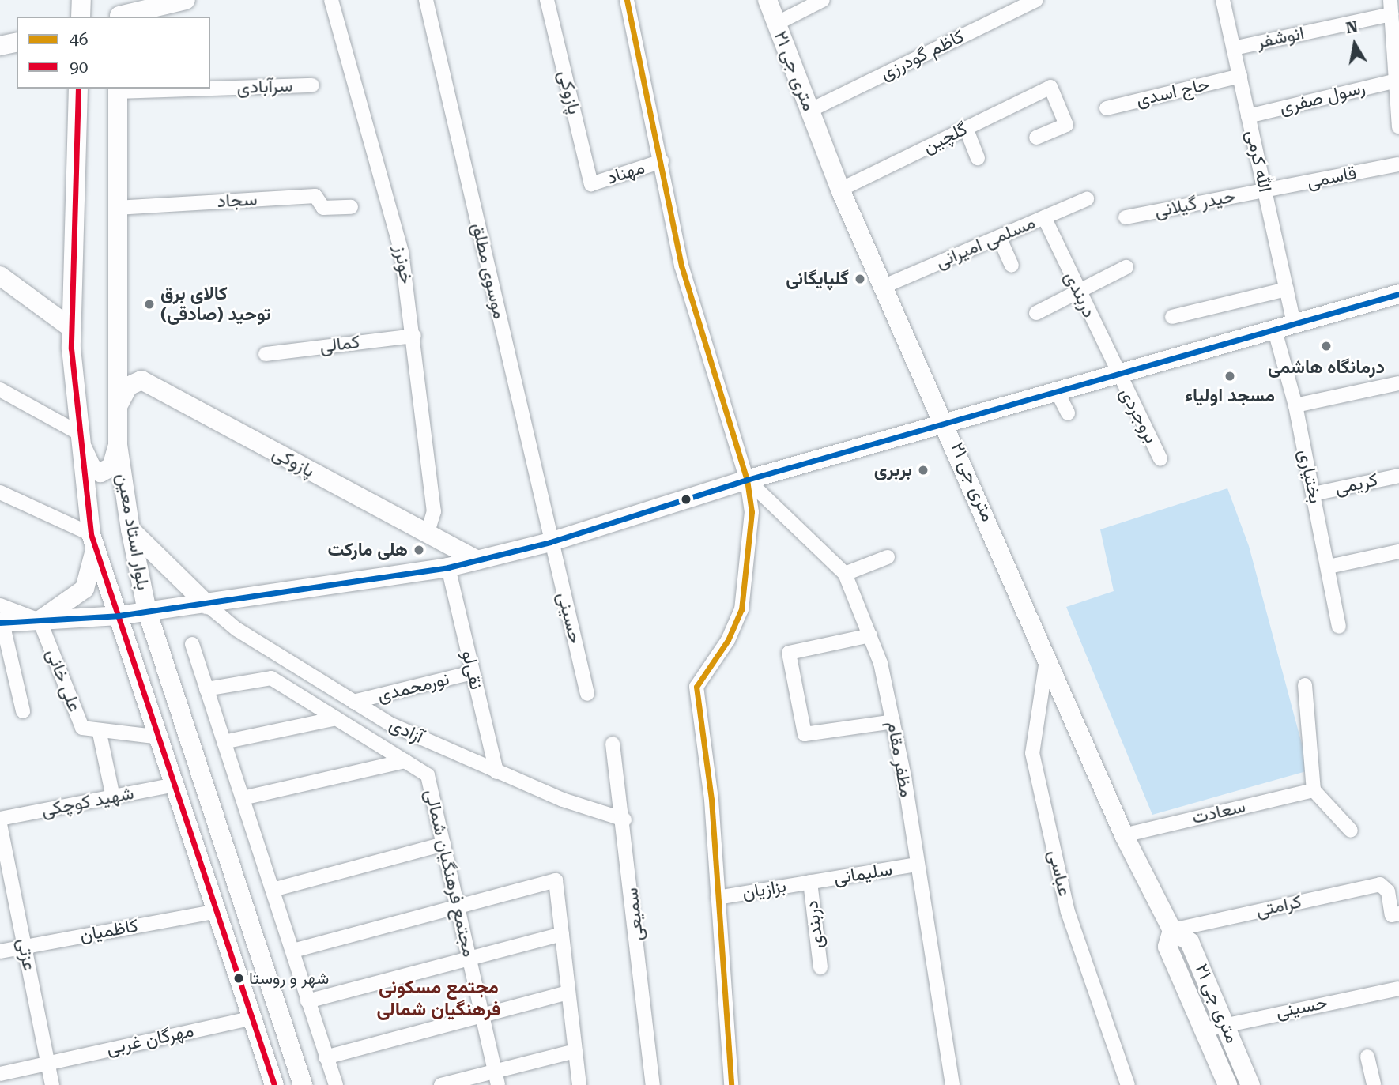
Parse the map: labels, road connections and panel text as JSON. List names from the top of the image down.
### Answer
{
  "streets": {
    "main road": ["۲۱ متری جی", "پازوکی", "بلوار استاد معین"],
    "street": [
      "انوشفر",
      "کاظم گودرزی",
      "سرآبادی",
      "حاج اسدی",
      "رسول صفری",
      "گلچین",
      "الله کرمی",
      "مهناد",
      "قاسمی",
      "سجاد",
      "حیدر گیلانی",
      "مسلمی امیرانی",
      "خونرز",
      "موسوی مطلق",
      "دربندی",
      "کمالی",
      "بروجردی",
      "بختیاری",
      "کریمی",
      "حسینی",
      "نقی‌لو",
      "علی خانی",
      "نورمحمدی",
      "آزادی",
      "مظفر مقام",
      "شهید کوچکی",
      "سعادت",
      "مجتمع فرهنگیان شمالی",
      "عباسی",
      "سلیمانی",
      "بزازیان",
      "کرامتی",
      "سمیعی",
      "کاظمیان",
      "عزتی",
      "مهرگان غربی"
    ]
  },
  "crossings": [
    ["انوشفر", "الله کرمی"],
    ["کاظم گودرزی", "۲۱ متری جی"],
    ["۲۱ متری جی", "گلچین"],
    ["۲۱ متری جی", "مسلمی امیرانی"],
    ["۲۱ متری جی", "حسینی"],
    ["۲۱ متری جی", "سعادت"],
    ["۲۱ متری جی", "عباسی"],
    ["۲۱ متری جی", "کرامتی"],
    ["سرآبادی", "بلوار استاد معین"],
    ["پازوکی", "مهناد"],
    ["پازوکی", "خونرز"],
    ["پازوکی", "بلوار استاد معین"],
    ["حاج اسدی", "الله کرمی"],
    ["رسول صفری", "الله کرمی"],
    ["الله کرمی", "قاسمی"],
    ["الله کرمی", "حیدر گیلانی"],
    ["قاسمی", "حیدر گیلانی"],
    ["سجاد", "بلوار استاد معین"],
    ["مسلمی امیرانی", "دربندی"],
    ["خونرز", "کمالی"],
    ["موسوی مطلق", "حسینی"],
    ["دربندی", "بروجردی"],
    ["دربندی", "سلیمانی"],
    ["دربندی", "بزازیان"],
    ["بختیاری", "کریمی"],
    ["بلوار استاد معین", "شهید کوچکی"],
    ["بلوار استاد معین", "کاظمیان"],
    ["بلوار استاد معین", "مهرگان غربی"],
    ["نقی‌لو", "نورمحمدی"],
    ["نقی‌لو", "آزادی"],
    ["نورمحمدی", "آزادی"],
    ["آزادی", "سمیعی"],
    ["مظفر مقام", "سلیمانی"],
    ["سلیمانی", "بزازیان"],
    ["کاظمیان", "عزتی"],
    ["عزتی", "مهرگان غربی"]
  ],
  "districts": ["مجتمع مسکونی فرهنگیان شمالی"],
  "places": [
    "گلپایگانی",
    "کالای برق توحید (صادقی)",
    "درمانگاه هاشمی",
    "مسجد اولیاء",
    "بربری",
    "هلی مارکت",
    "شهر و روستا"
  ],
  "lines": ["transit line 46", "transit line 90"],
  "legend": ["46", "90"],
  "north": "top"
}
